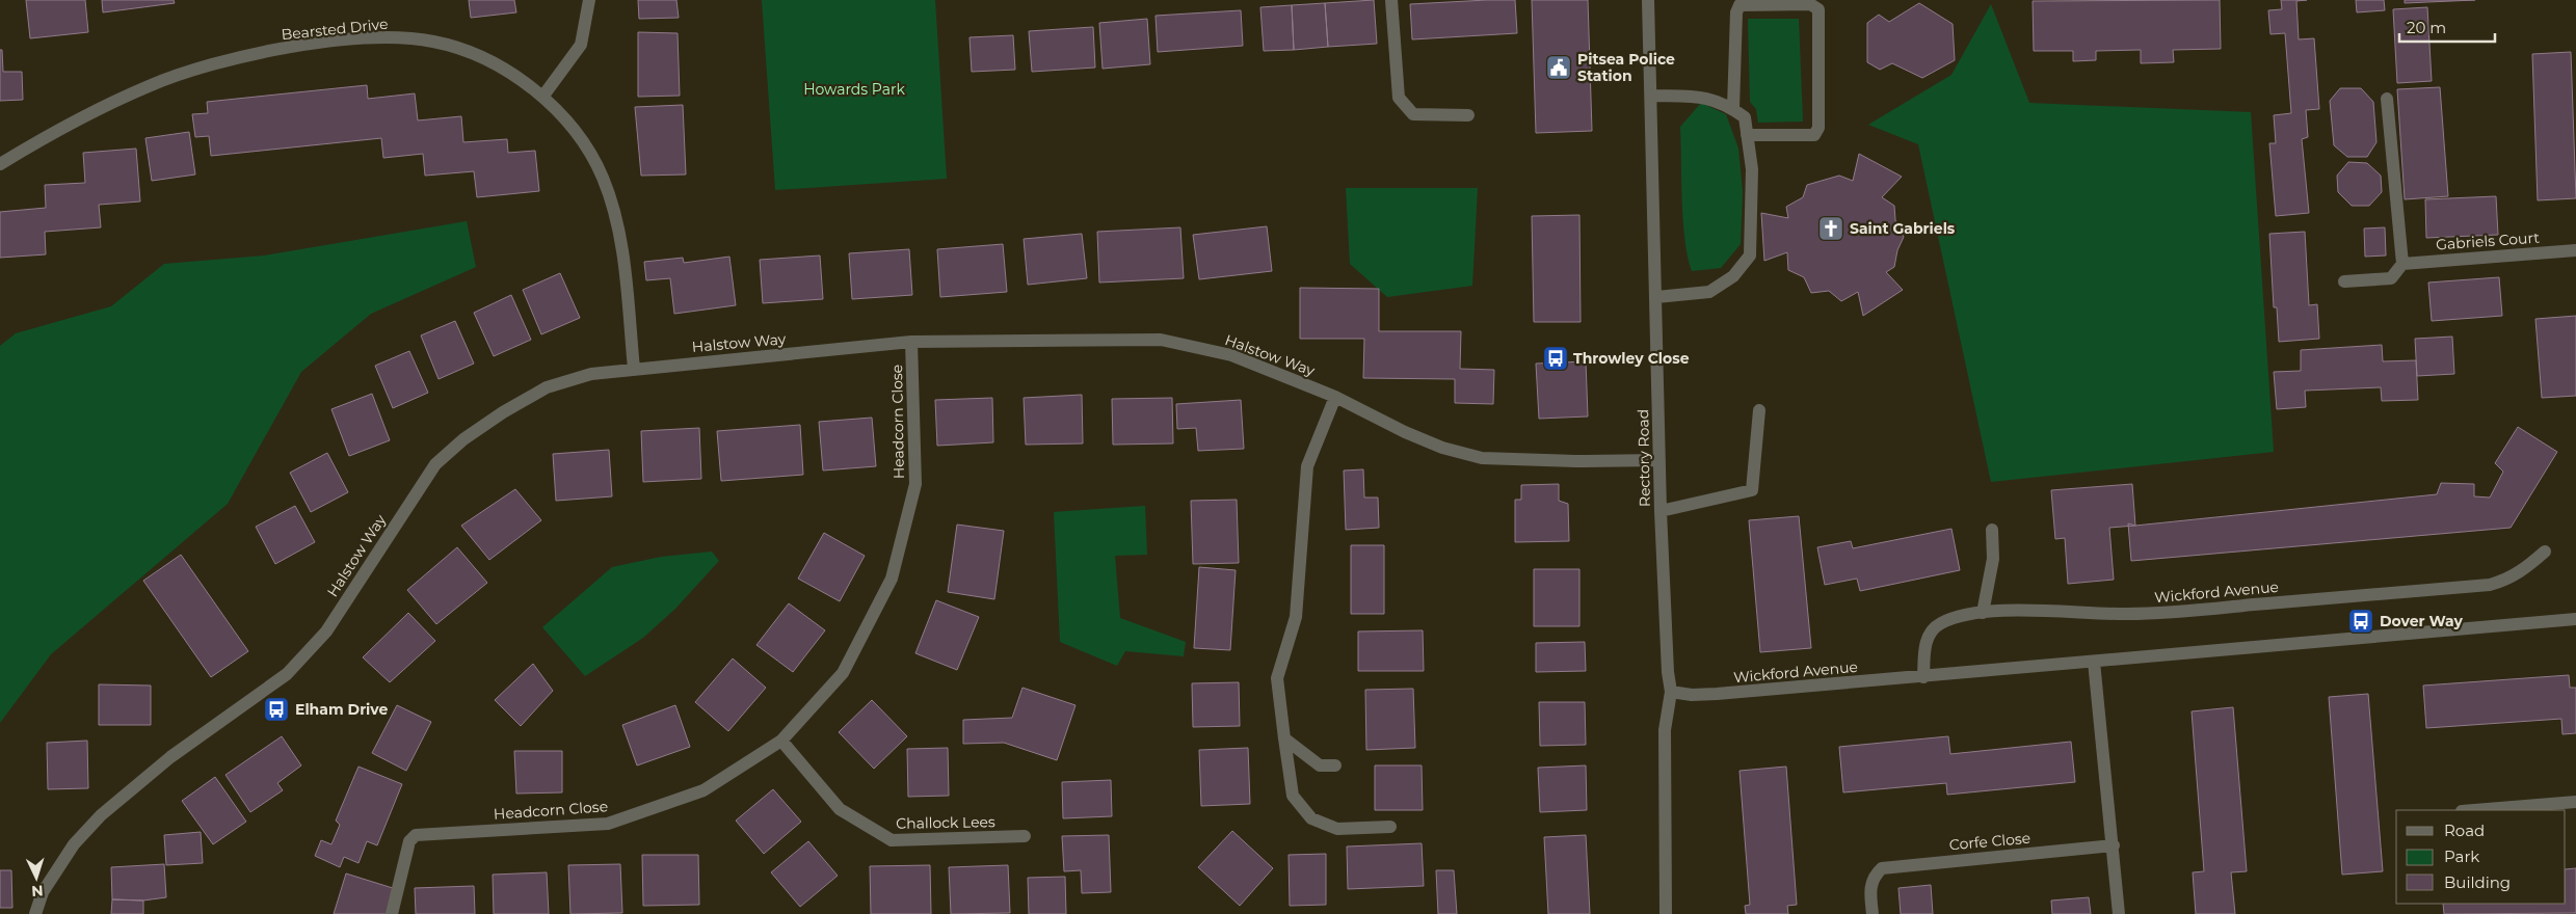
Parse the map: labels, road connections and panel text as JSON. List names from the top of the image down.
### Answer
{
  "streets": {
    "street": [
      "Bearsted Drive",
      "Gabriels Court",
      "Halstow Way",
      "Headcorn Close",
      "Rectory Road",
      "Wickford Avenue",
      "Challock Lees",
      "Corfe Close"
    ]
  },
  "crossings": [
    ["Bearsted Drive", "Halstow Way"],
    ["Halstow Way", "Headcorn Close"],
    ["Halstow Way", "Rectory Road"],
    ["Headcorn Close", "Challock Lees"],
    ["Rectory Road", "Wickford Avenue"]
  ],
  "parks": ["Howards Park"],
  "places": {
    "public building": ["Pitsea Police Station"],
    "church": ["Saint Gabriels"],
    "bus stop": ["Throwley Close", "Dover Way", "Elham Drive"]
  },
  "legend": ["Road", "Park", "Building"],
  "scale_bar": "20 m",
  "north": "bottom"
}
